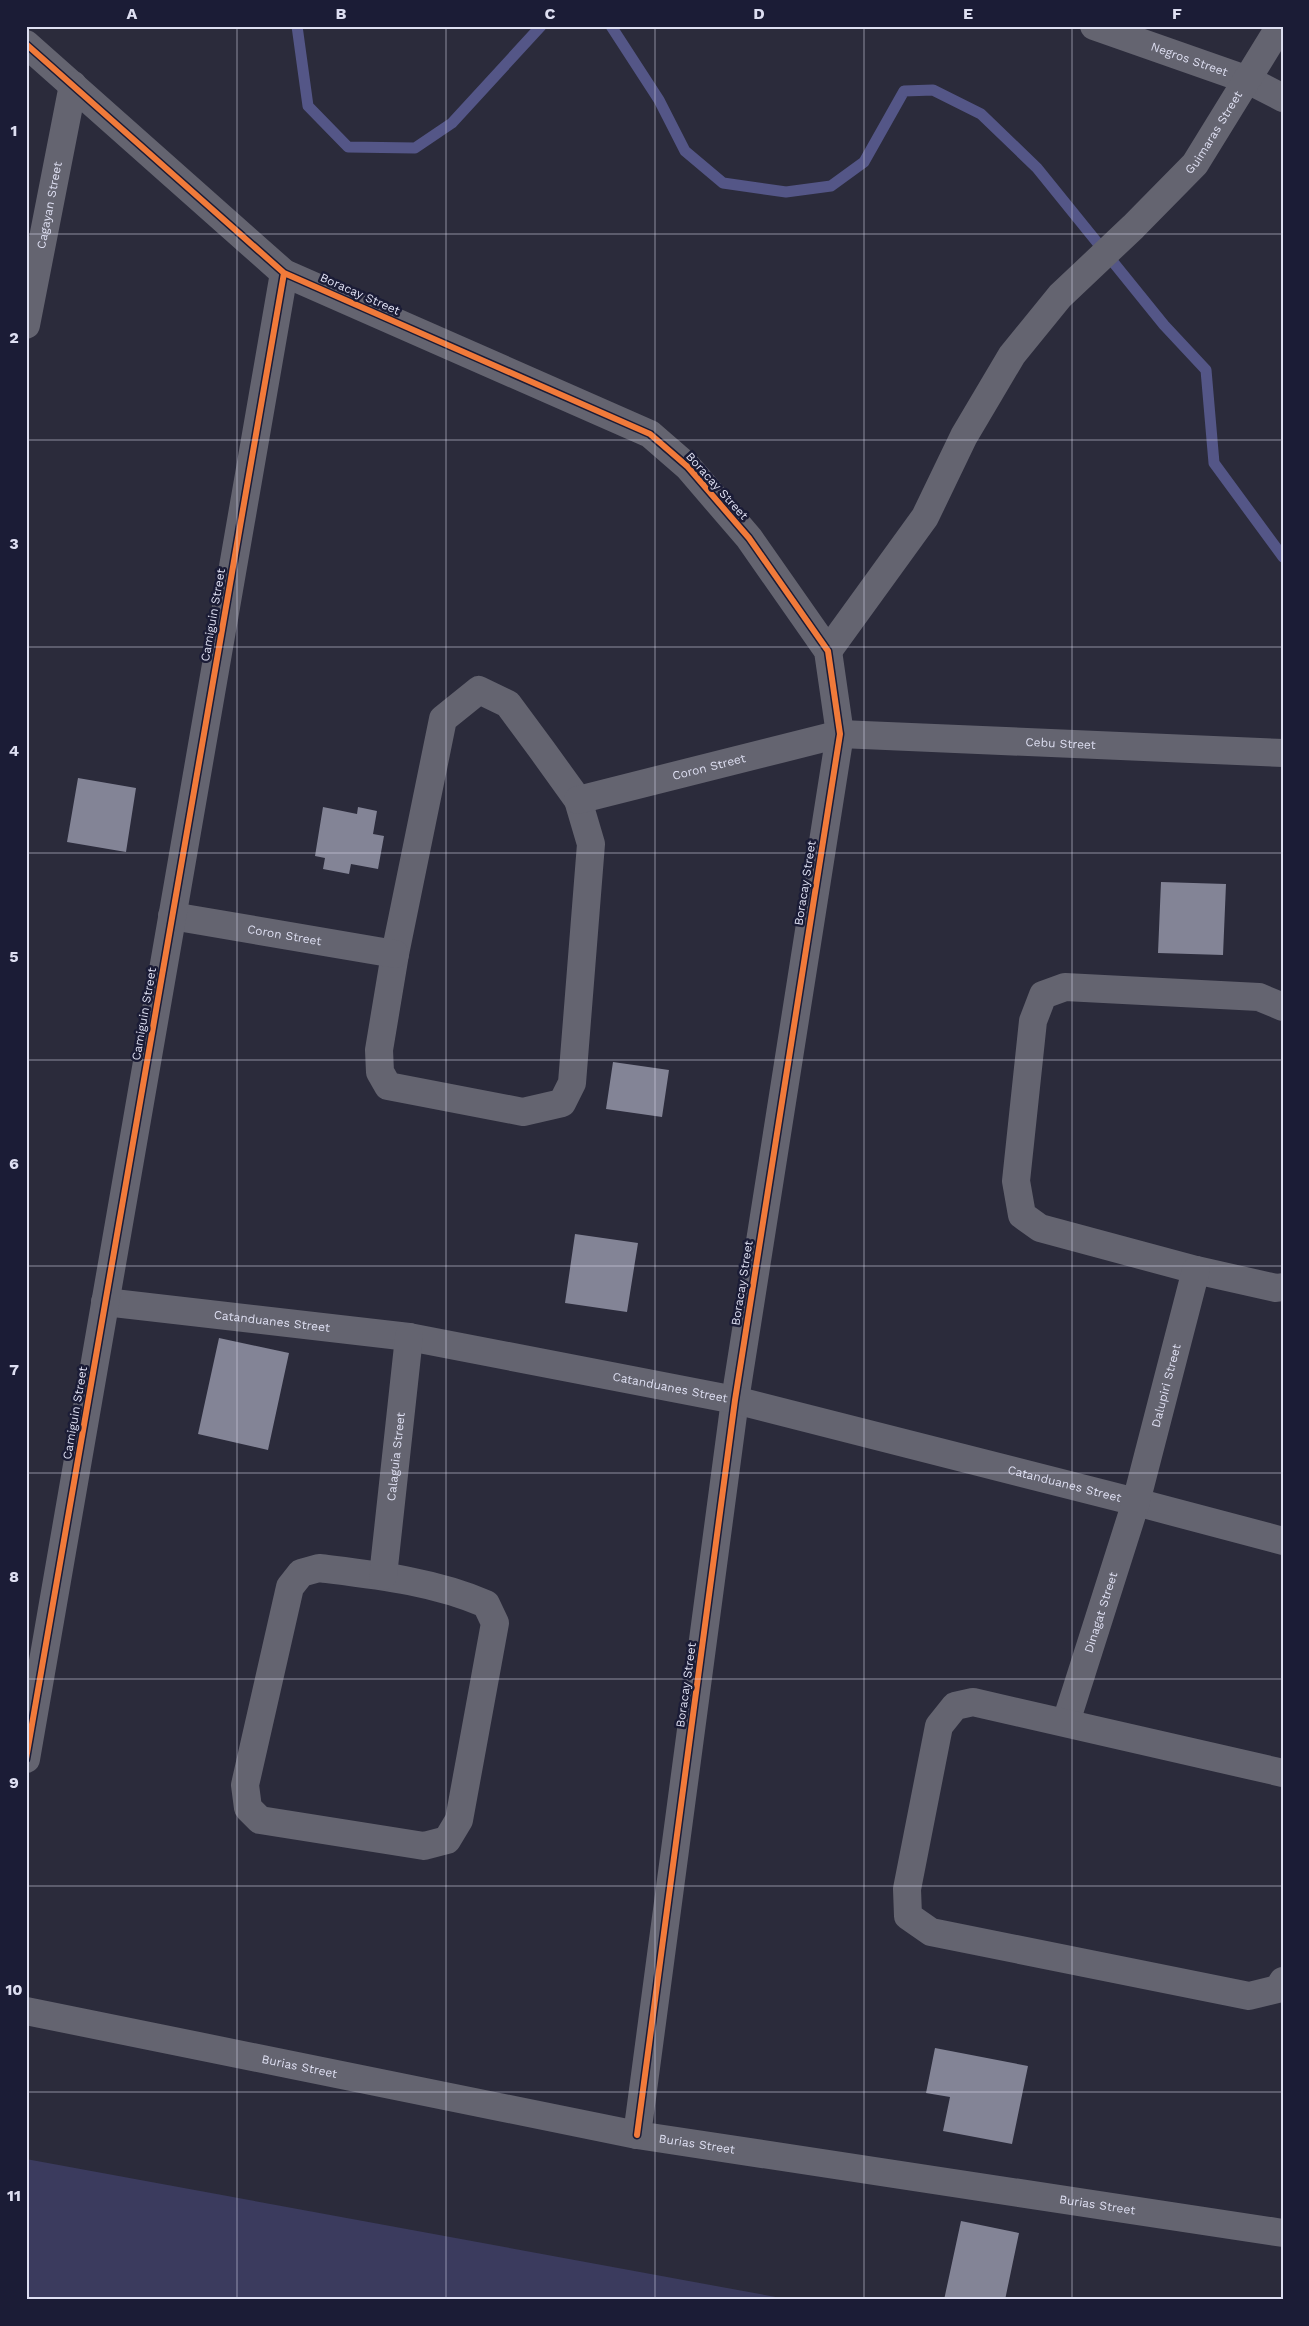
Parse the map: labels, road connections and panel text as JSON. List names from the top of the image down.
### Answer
{
  "streets": {
    "street": [
      "Negros Street",
      "Guimaras Street",
      "Cagayan Street",
      "Boracay Street",
      "Camiguin Street",
      "Cebu Street",
      "Coron Street",
      "Catanduanes Street",
      "Dalupiri Street",
      "Calaguia Street",
      "Dinagat Street",
      "Burias Street"
    ]
  },
  "crossings": [
    ["Negros Street", "Guimaras Street"],
    ["Guimaras Street", "Boracay Street"],
    ["Cagayan Street", "Boracay Street"],
    ["Boracay Street", "Camiguin Street"],
    ["Boracay Street", "Cebu Street"],
    ["Boracay Street", "Coron Street"],
    ["Boracay Street", "Catanduanes Street"],
    ["Boracay Street", "Burias Street"],
    ["Camiguin Street", "Coron Street"],
    ["Camiguin Street", "Catanduanes Street"],
    ["Cebu Street", "Coron Street"],
    ["Catanduanes Street", "Dalupiri Street"],
    ["Catanduanes Street", "Calaguia Street"],
    ["Catanduanes Street", "Dinagat Street"],
    ["Dalupiri Street", "Dinagat Street"]
  ],
  "grid": {
    "columns": [
      "A",
      "B",
      "C",
      "D",
      "E",
      "F"
    ],
    "rows": [
      "1",
      "2",
      "3",
      "4",
      "5",
      "6",
      "7",
      "8",
      "9",
      "10",
      "11"
    ]
  }
}
